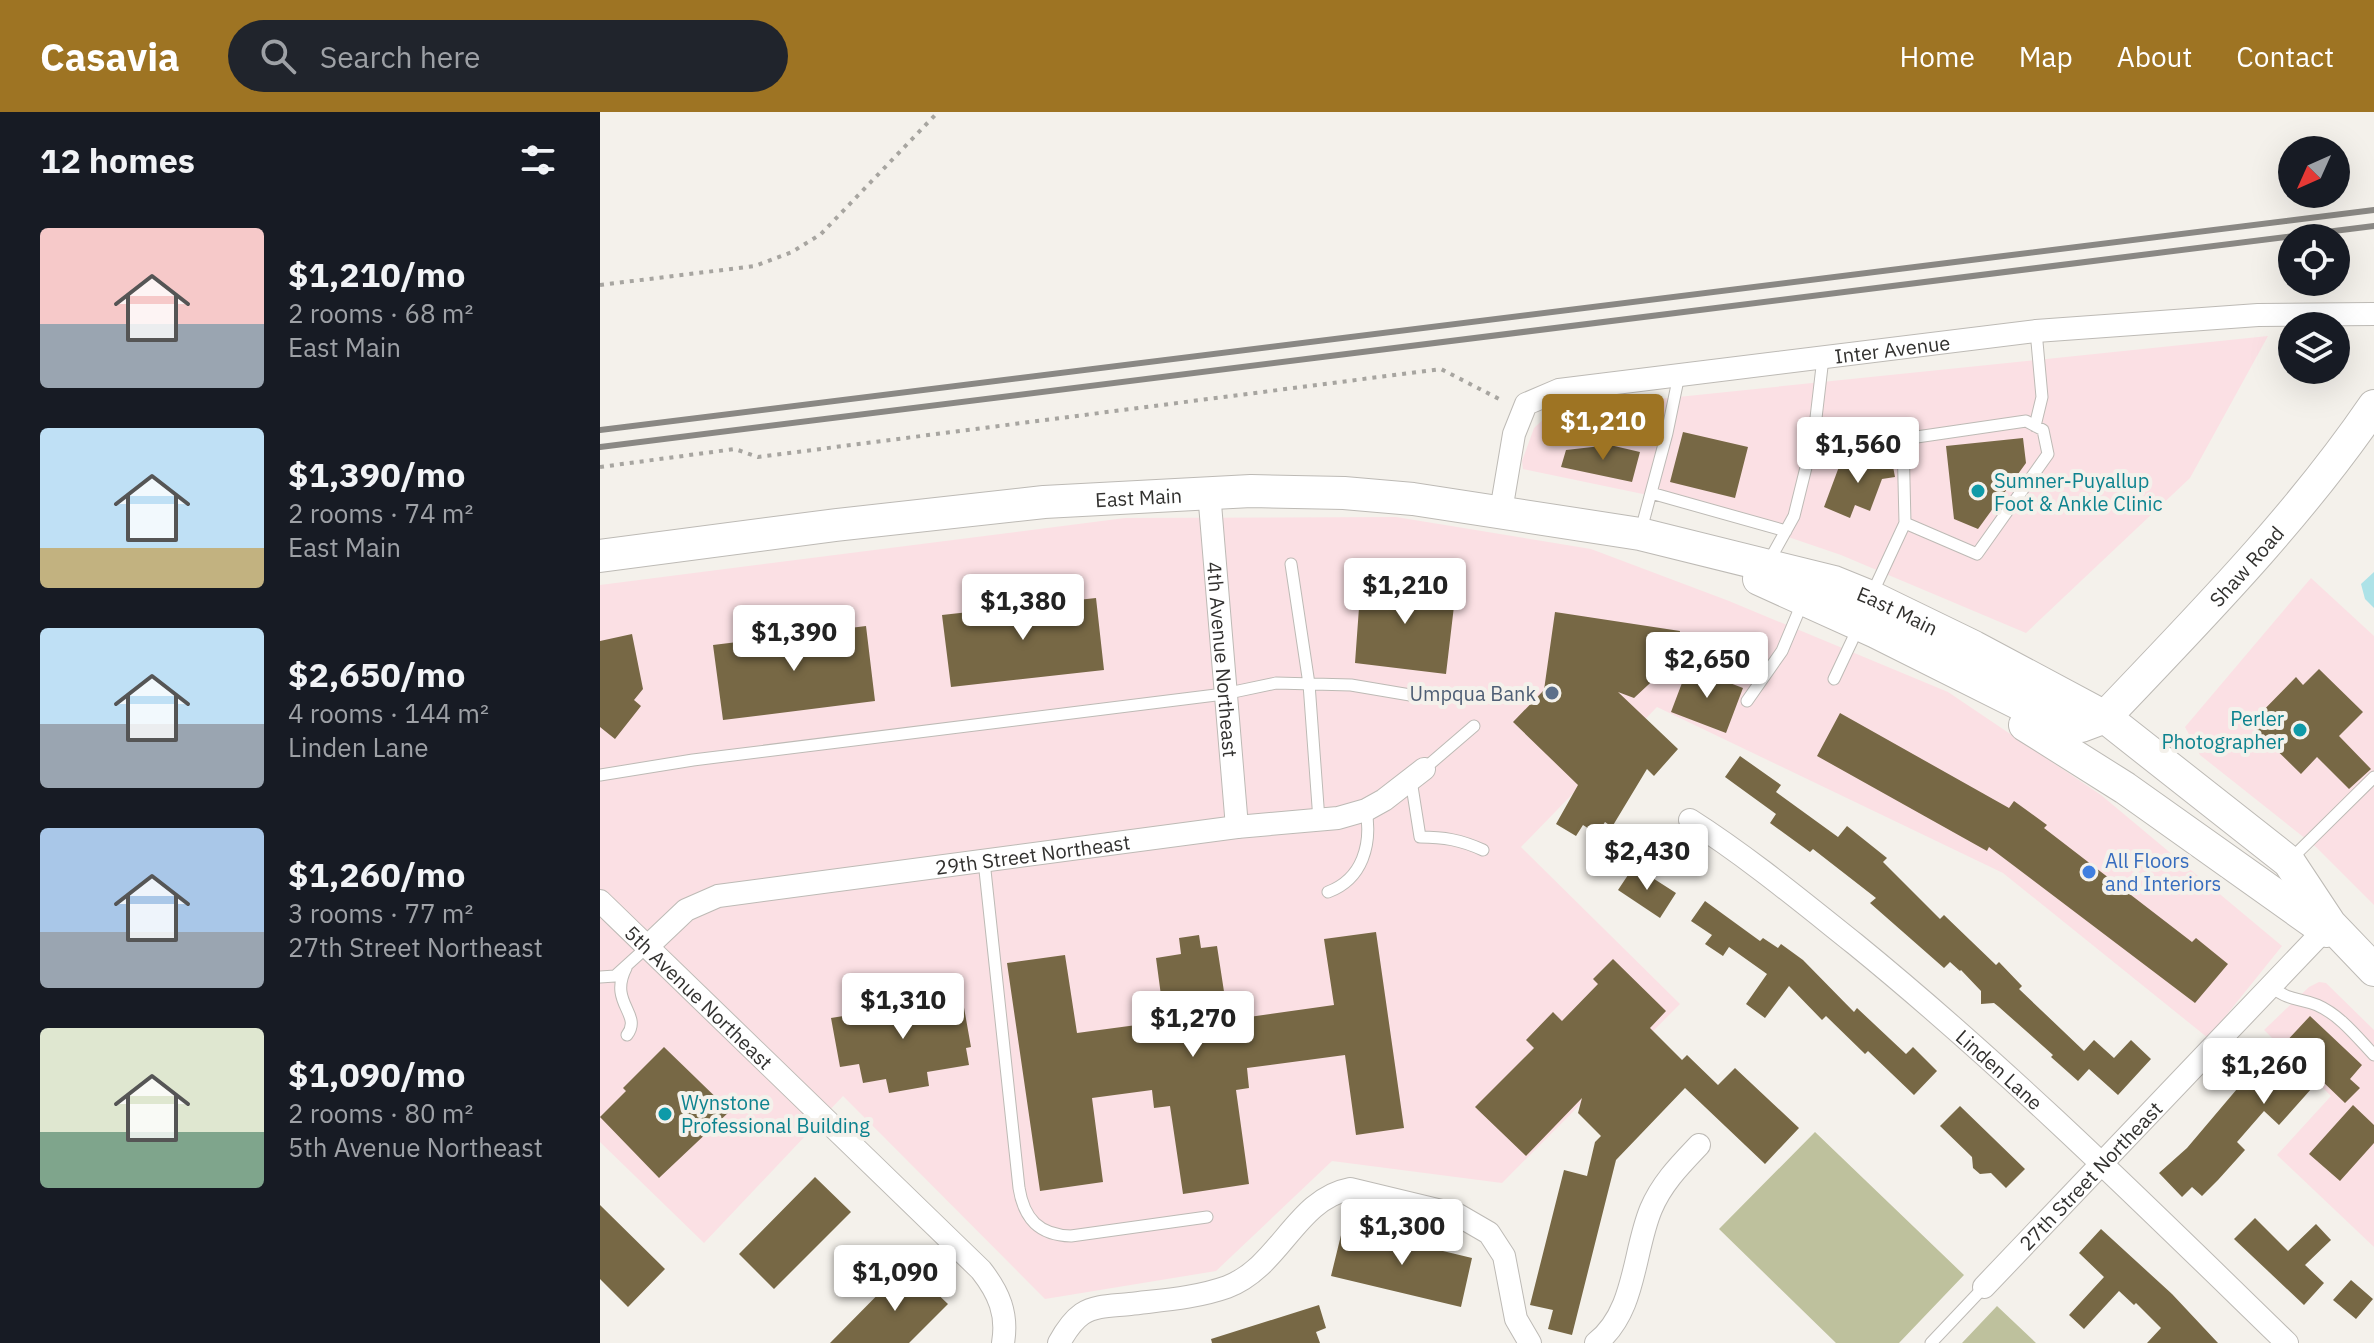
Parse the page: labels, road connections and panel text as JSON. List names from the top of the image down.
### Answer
{
  "streets": {
    "main road": ["East Main", "Shaw Road"],
    "street": [
      "Inter Avenue",
      "4th Avenue Northeast",
      "29th Street Northeast",
      "5th Avenue Northeast",
      "Linden Lane",
      "27th Street Northeast"
    ]
  },
  "crossings": [
    ["East Main", "Shaw Road"],
    ["East Main", "4th Avenue Northeast"],
    ["East Main", "27th Street Northeast"],
    ["4th Avenue Northeast", "29th Street Northeast"],
    ["29th Street Northeast", "5th Avenue Northeast"],
    ["Linden Lane", "27th Street Northeast"]
  ],
  "places": [
    "Sumner-Puyallup Foot & Ankle Clinic",
    "Umpqua Bank",
    "Perler Photographer",
    "All Floors and Interiors",
    "Wynstone Professional Building"
  ],
  "north": "bottom left",
  "page": {
    "header": "Casavia",
    "search": "Search here",
    "nav": [
      "Home",
      "Map",
      "About",
      "Contact"
    ],
    "heading": "12 homes",
    "list": [
      {
        "name": "$1,210/mo",
        "note": "2 rooms · 68 m² · East Main"
      },
      {
        "name": "$1,390/mo",
        "note": "2 rooms · 74 m² · East Main"
      },
      {
        "name": "$2,650/mo",
        "note": "4 rooms · 144 m² · Linden Lane"
      },
      {
        "name": "$1,260/mo",
        "note": "3 rooms · 77 m² · 27th Street Northeast"
      },
      {
        "name": "$1,090/mo",
        "note": "2 rooms · 80 m² · 5th Avenue Northeast"
      }
    ],
    "price": [
      "$1,210",
      "$1,560",
      "$1,210",
      "$1,380",
      "$1,390",
      "$2,650",
      "$2,430",
      "$1,310",
      "$1,270",
      "$1,260",
      "$1,300",
      "$1,090"
    ]
  }
}
